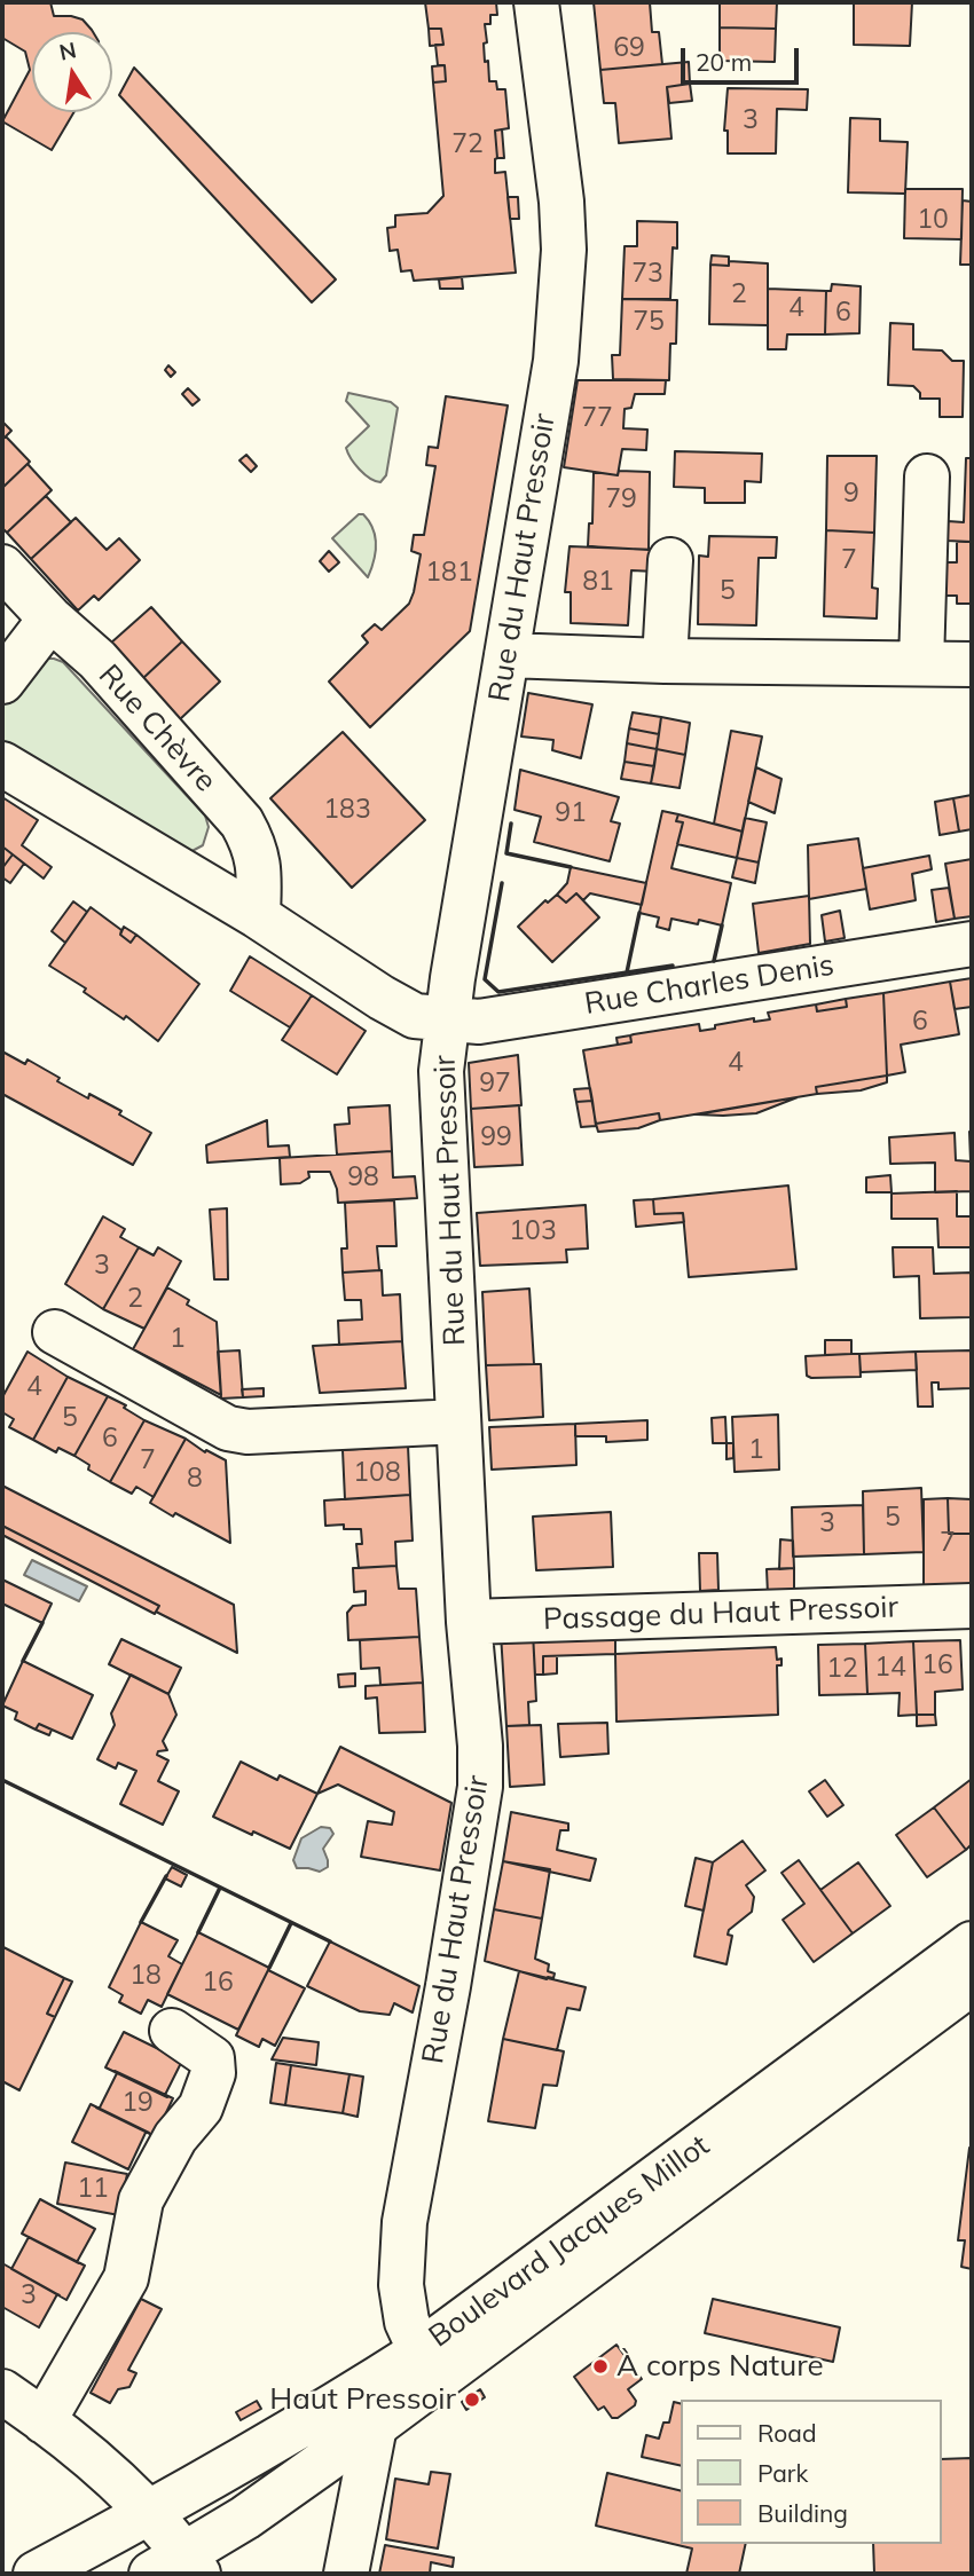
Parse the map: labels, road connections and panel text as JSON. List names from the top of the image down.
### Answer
{
  "streets": {
    "street": [
      "Rue du Haut Pressoir",
      "Rue Chèvre",
      "Rue Charles Denis",
      "Passage du Haut Pressoir",
      "Boulevard Jacques Millot"
    ]
  },
  "crossings": [
    ["Rue du Haut Pressoir", "Rue Charles Denis"],
    ["Rue du Haut Pressoir", "Passage du Haut Pressoir"],
    ["Rue du Haut Pressoir", "Boulevard Jacques Millot"]
  ],
  "places": ["À corps Nature", "Haut Pressoir"],
  "house_numbers": [
    "69",
    "3",
    "72",
    "10",
    "73",
    "2",
    "4",
    "6",
    "75",
    "77",
    "9",
    "79",
    "7",
    "181",
    "81",
    "5",
    "183",
    "91",
    "6",
    "4",
    "97",
    "99",
    "98",
    "103",
    "3",
    "2",
    "1",
    "4",
    "5",
    "6",
    "1",
    "7",
    "108",
    "8",
    "5",
    "3",
    "7",
    "16",
    "14",
    "12",
    "18",
    "16",
    "19",
    "11",
    "3"
  ],
  "legend": ["Road", "Park", "Building"],
  "scale_bar": "20 m",
  "north": "top"
}
